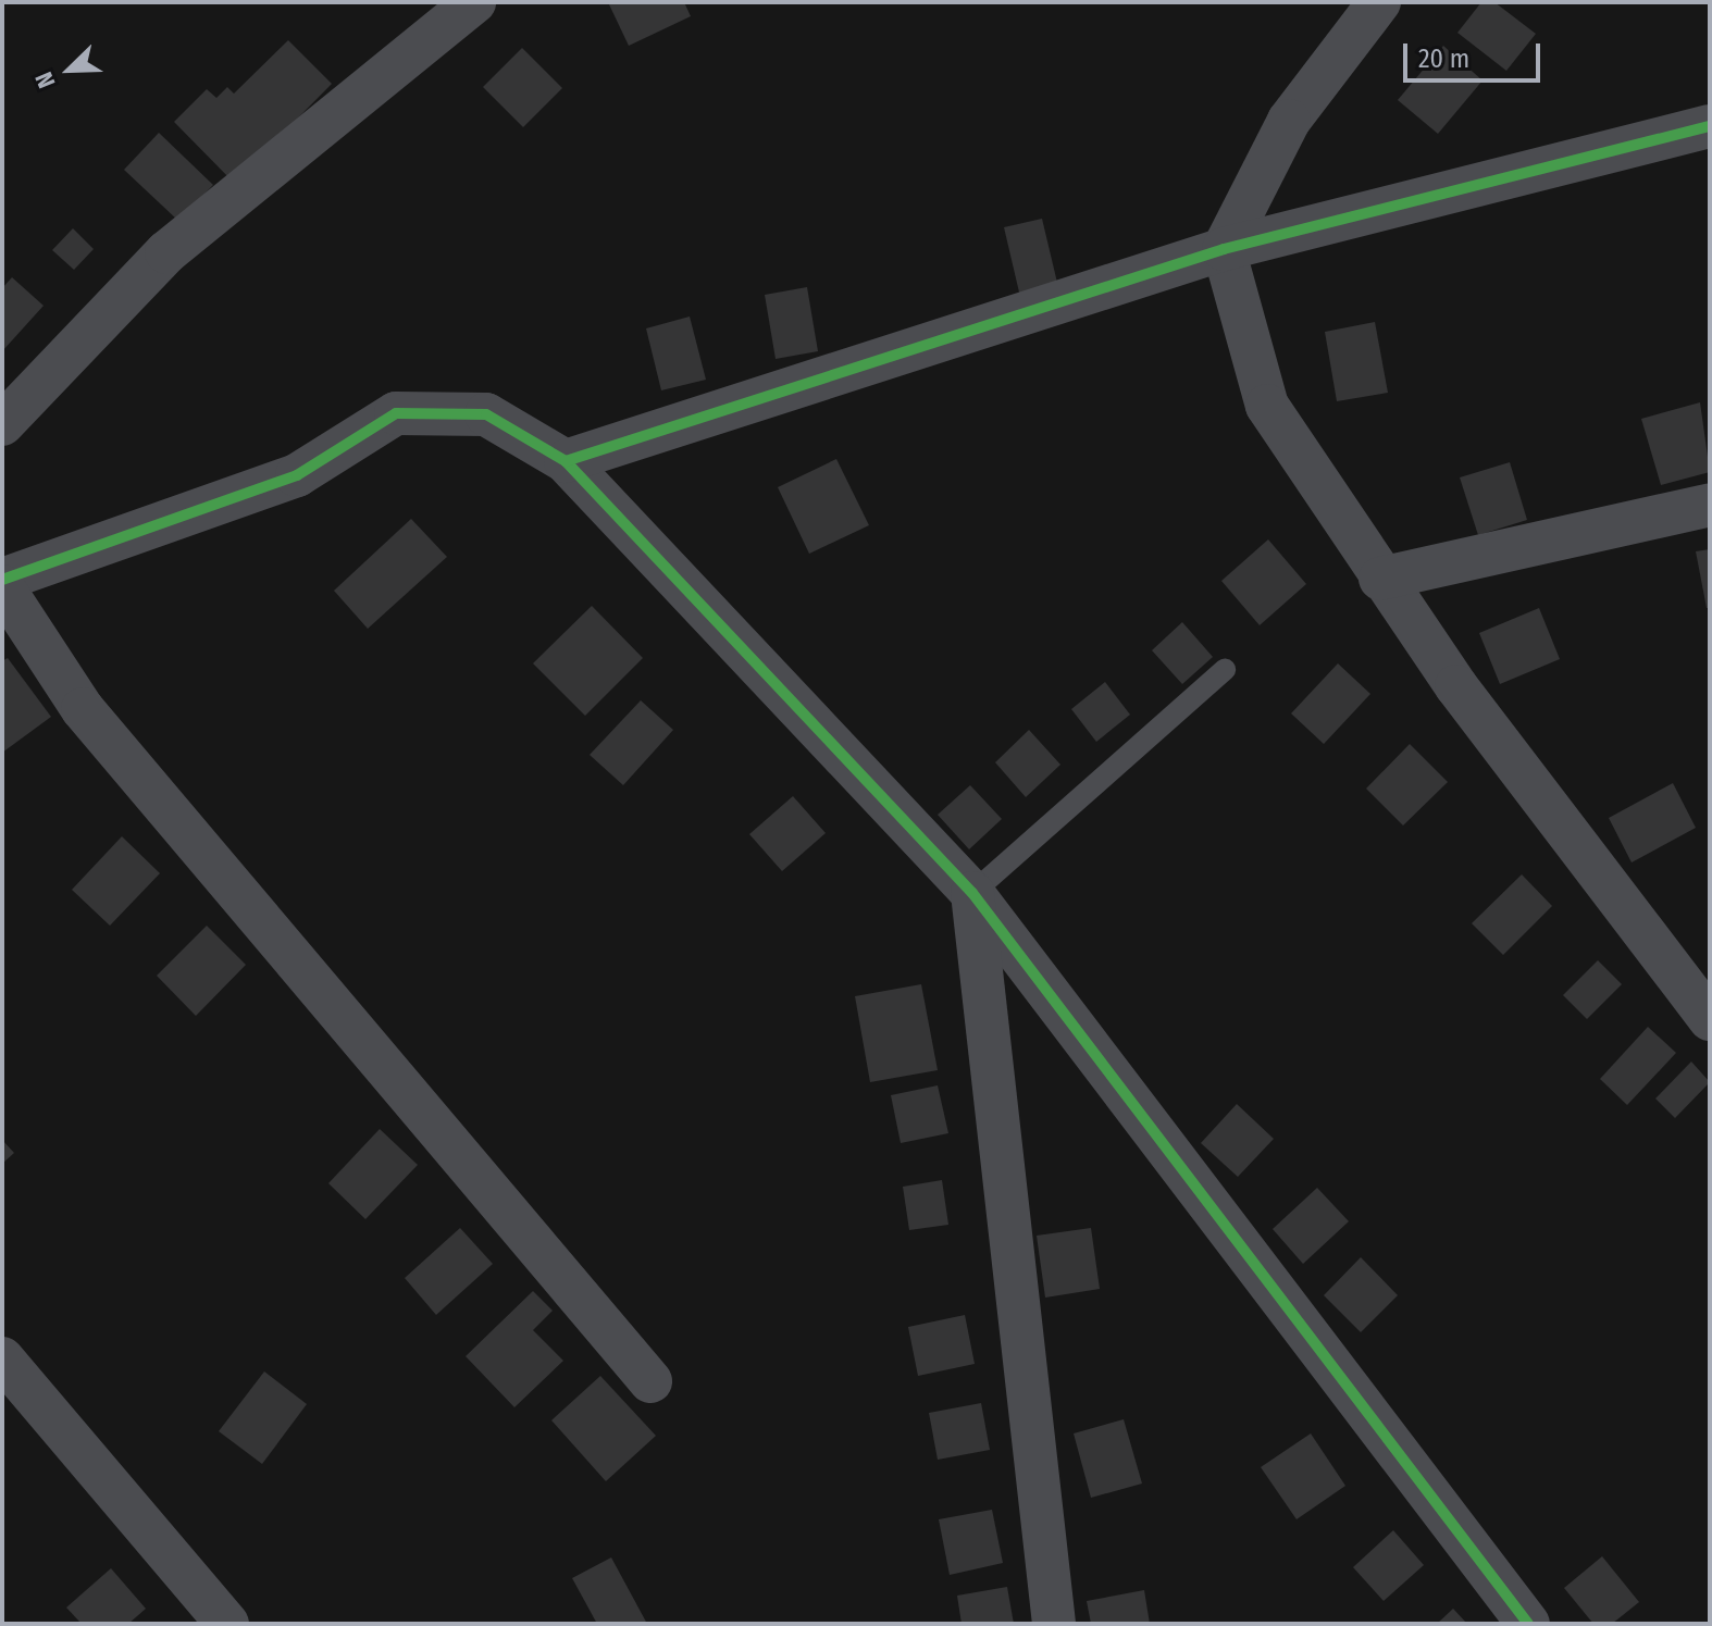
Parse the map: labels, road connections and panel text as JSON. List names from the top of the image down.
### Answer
{
  "scale_bar": "20 m",
  "north": "bottom left"
}
